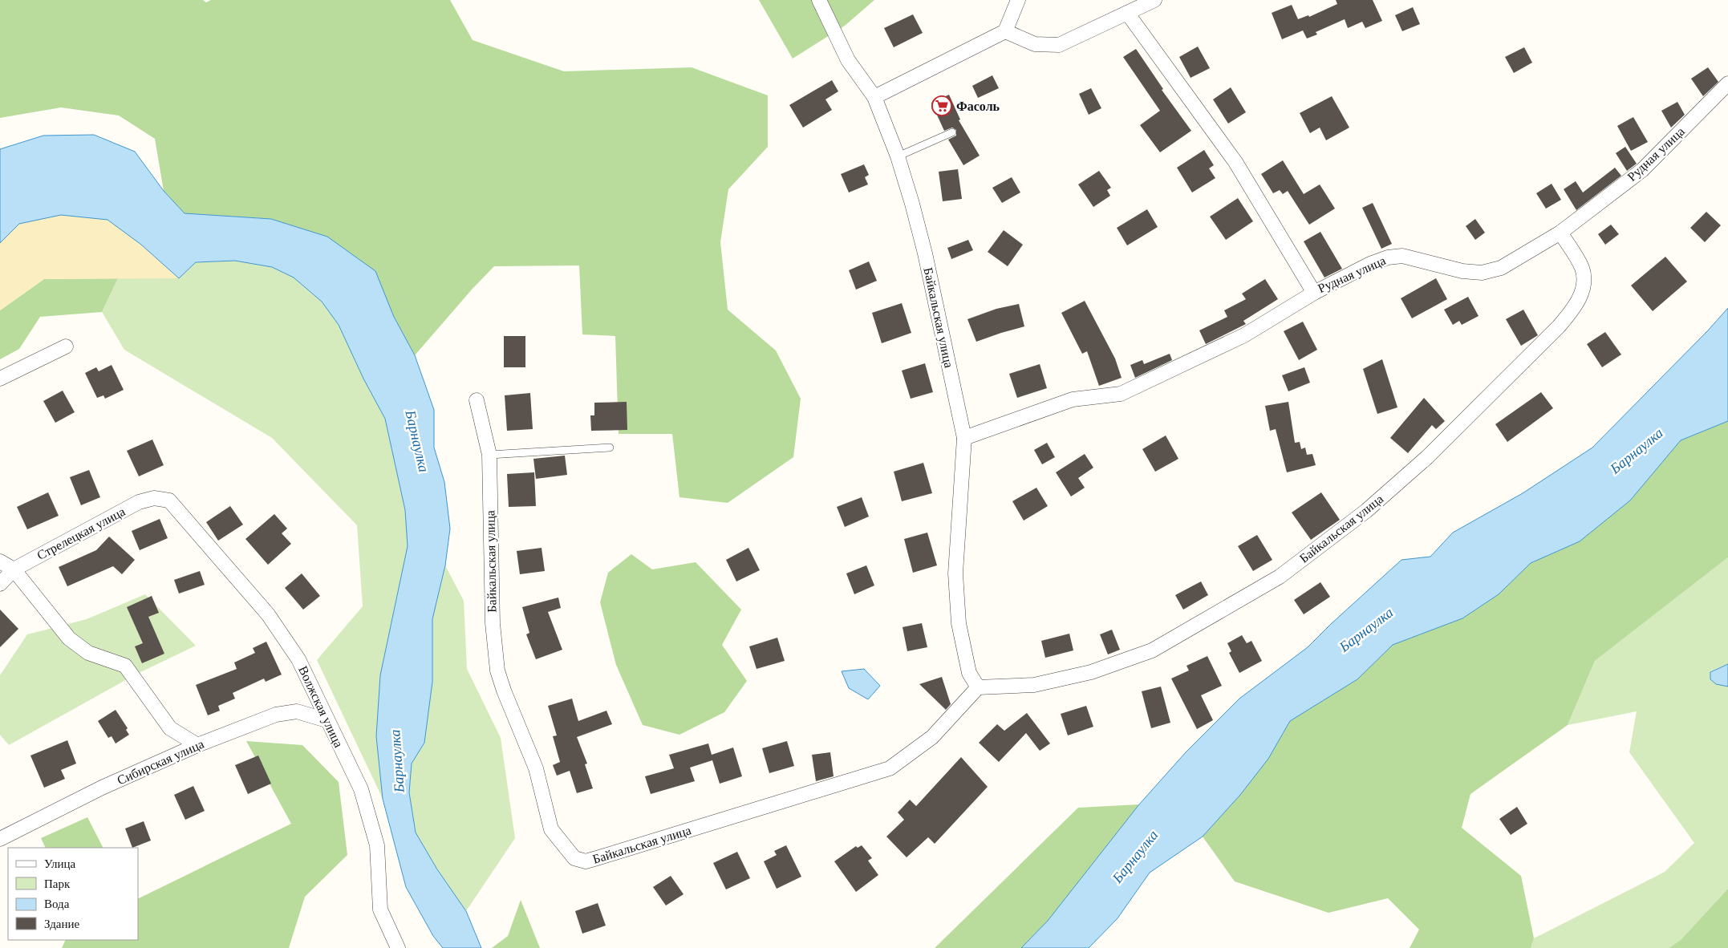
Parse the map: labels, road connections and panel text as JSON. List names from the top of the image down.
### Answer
{
  "streets": {
    "street": [
      "Рудная улица",
      "Байкальская улица",
      "Стрелецкая улица",
      "Волжская улица",
      "Сибирская улица"
    ]
  },
  "crossings": [
    ["Рудная улица", "Байкальская улица"],
    ["Стрелецкая улица", "Волжская улица"],
    ["Волжская улица", "Сибирская улица"]
  ],
  "water": ["Барнаулка"],
  "places": {
    "supermarket": ["Фасоль"]
  },
  "legend": [
    "Улица",
    "Парк",
    "Вода",
    "Здание"
  ]
}
